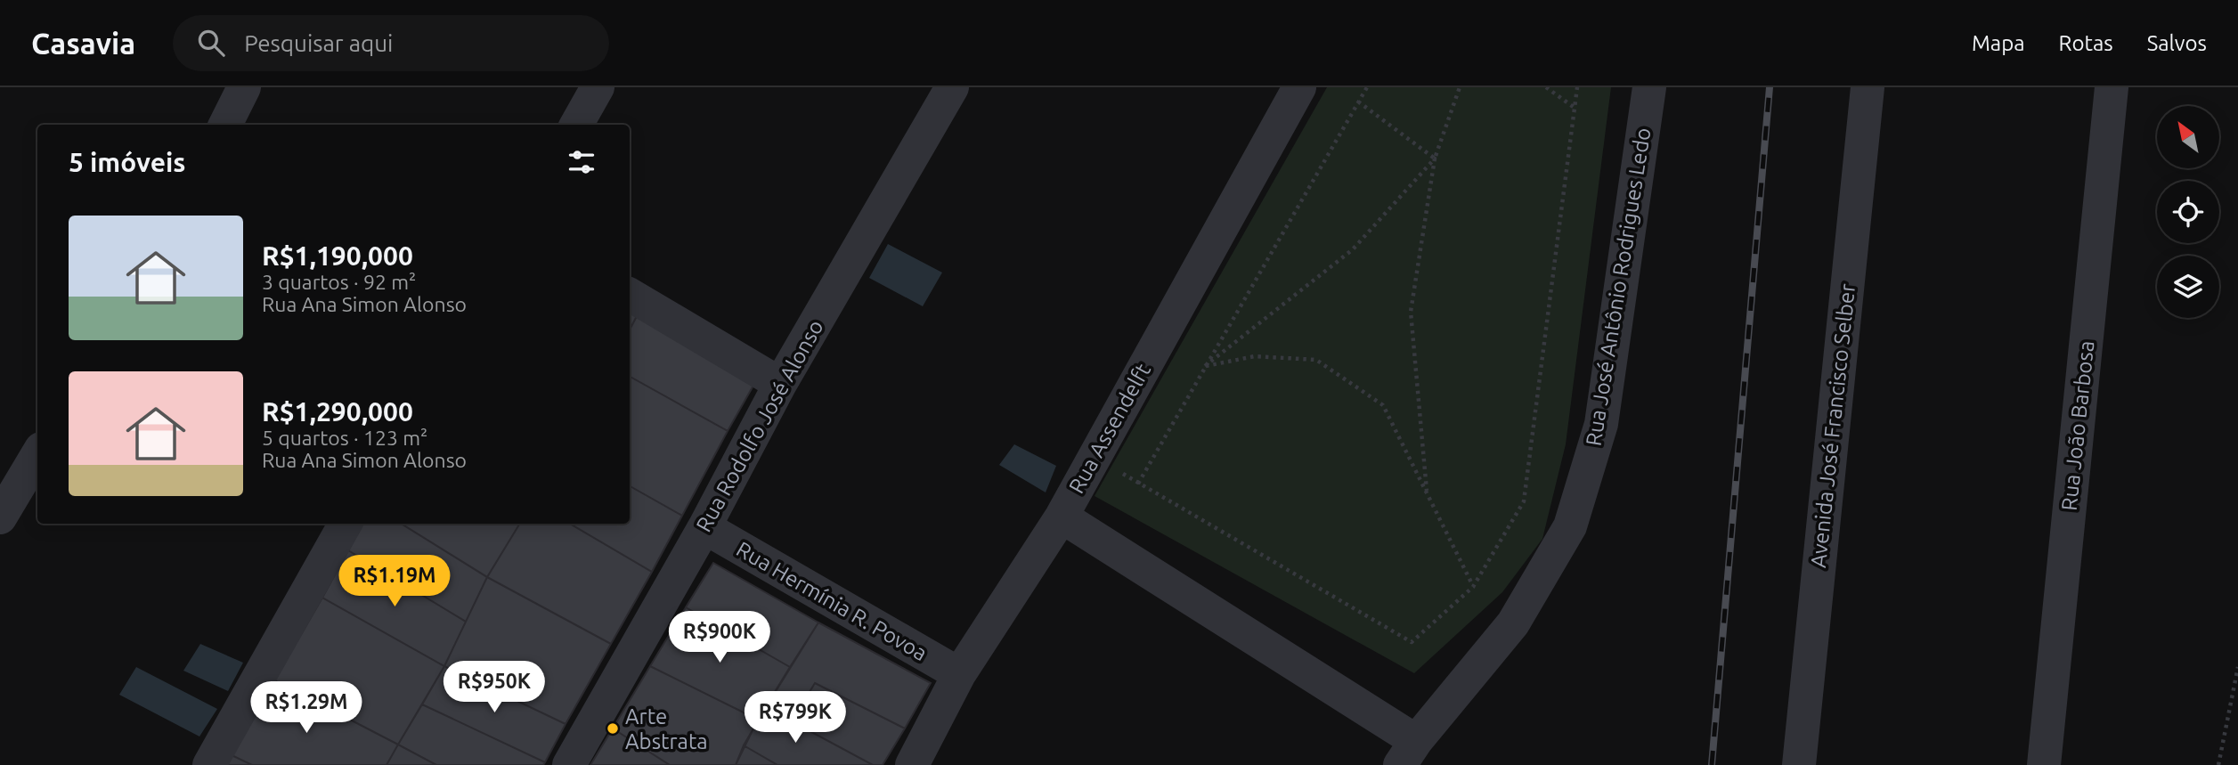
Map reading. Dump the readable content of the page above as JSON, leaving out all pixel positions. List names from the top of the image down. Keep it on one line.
{"streets":{"street":["Rua José Antônio Rodrigues Ledo","Rua Rodolfo José Alonso","Avenida José Francisco Selber","Rua João Barbosa","Rua Assendelft","Rua Hermínia R. Povoa"]},"crossings":[["Rua Rodolfo José Alonso","Rua Hermínia R. Povoa"],["Rua Assendelft","Rua Hermínia R. Povoa"]],"places":["Arte Abstrata"],"north":"top left","page":{"header":"Casavia","search":"Pesquisar aqui","nav":["Mapa","Rotas","Salvos"],"heading":"5 imóveis","list":[{"name":"R$1,190,000","note":"3 quartos · 92 m² · Rua Ana Simon Alonso"},{"name":"R$1,290,000","note":"5 quartos · 123 m² · Rua Ana Simon Alonso"}],"price":["R$1.19M","R$900K","R$950K","R$1.29M","R$799K"]}}
